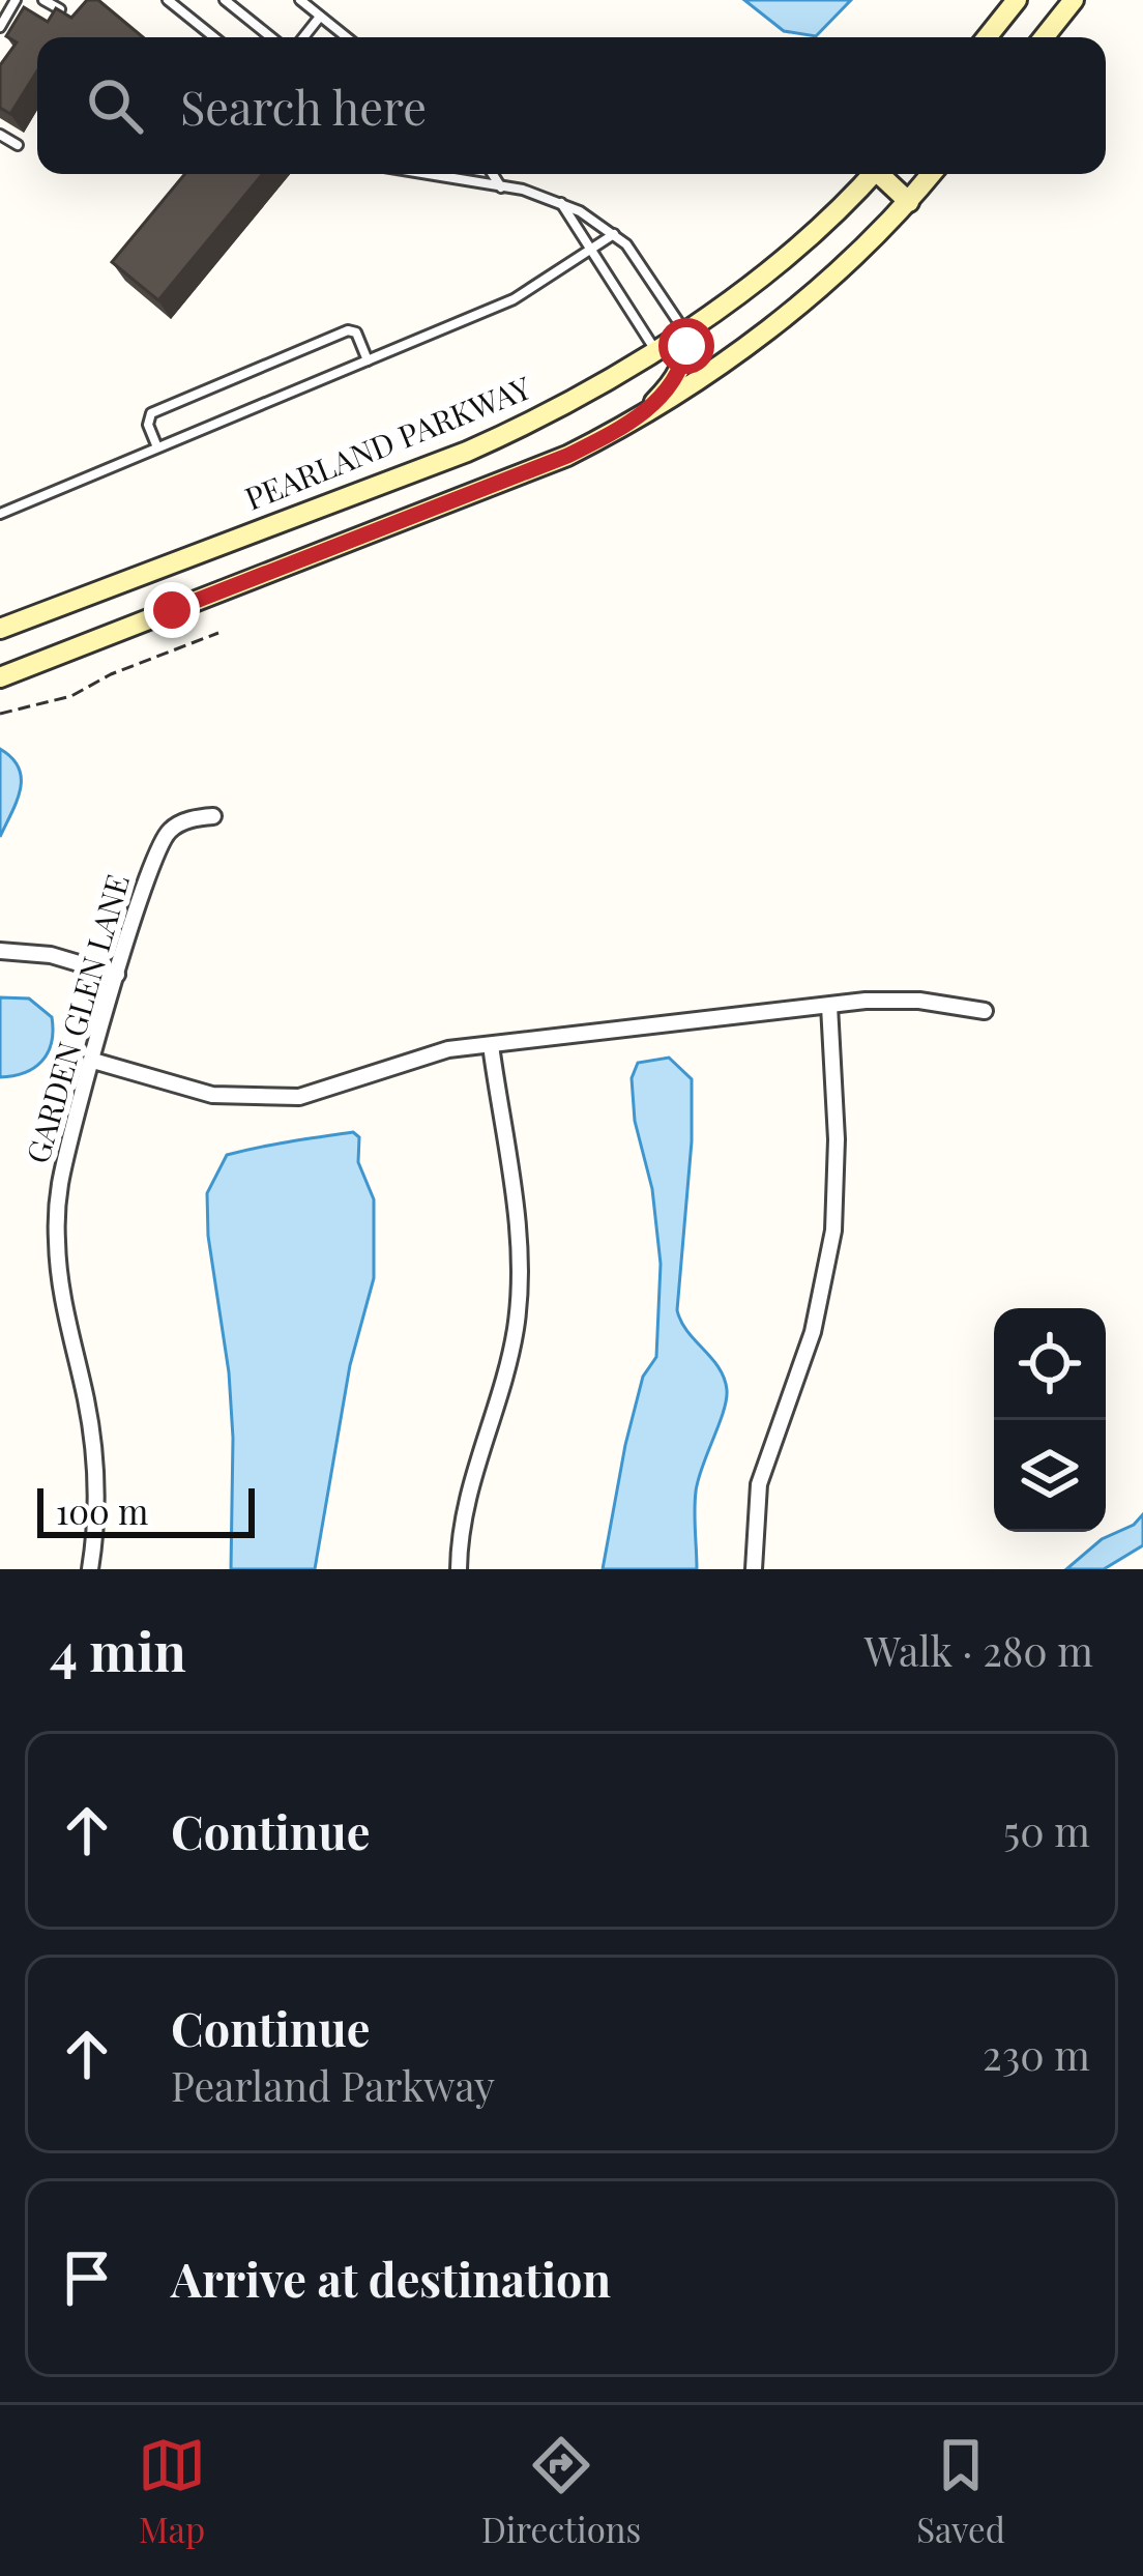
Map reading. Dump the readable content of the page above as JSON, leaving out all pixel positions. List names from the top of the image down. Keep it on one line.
{"streets":{"main road":["PEARLAND PARKWAY"],"street":["GARDEN GLEN LANE"]},"scale_bar":"100 m","page":{"search":"Search here","scale":"100 m","heading":["4 min","Walk · 280 m"],"list":[["Continue","50 m"],["Continue","Pearland Parkway","230 m"],"Arrive at destination"],"nav":["Map","Directions","Saved"]}}
